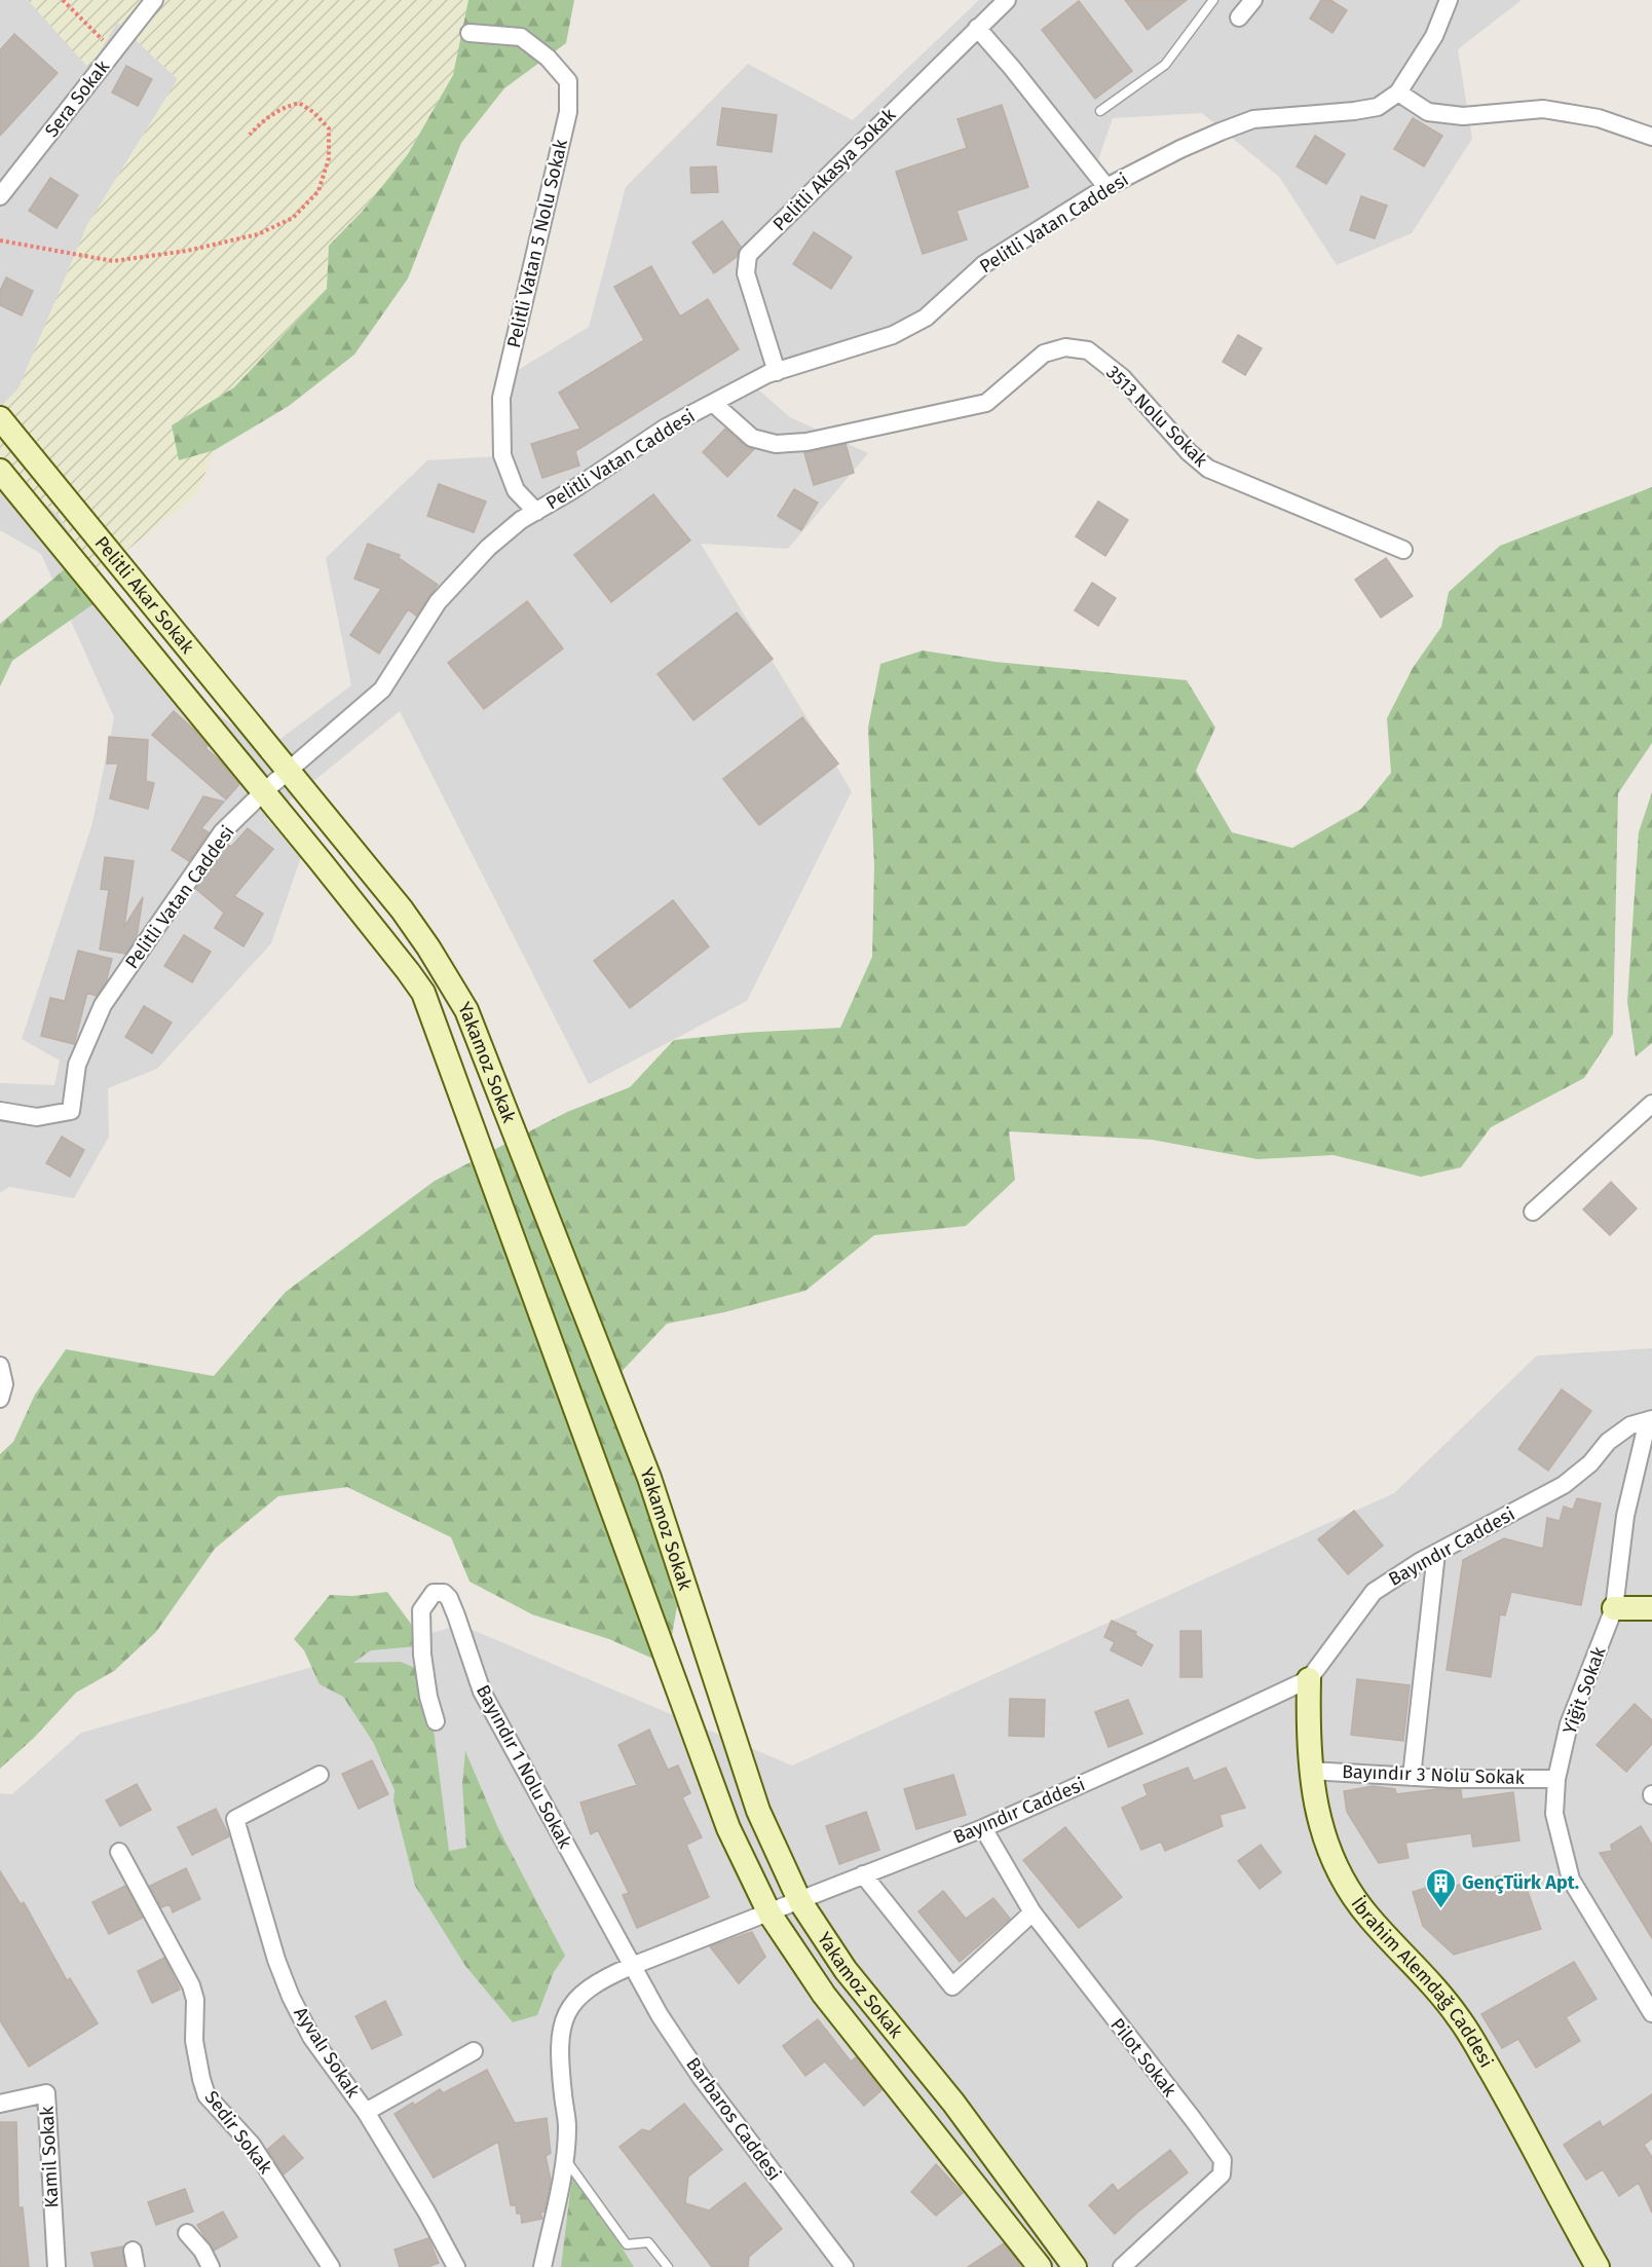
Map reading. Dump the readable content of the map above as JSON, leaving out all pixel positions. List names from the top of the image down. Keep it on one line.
{"streets":{"main road":["Pelitli Akar Sokak","Yakamoz Sokak","İbrahim Alemdağ Caddesi"],"street":["Sera Sokak","Pelitli Akasya Sokak","Pelitli Vatan Caddesi","Pelitli Vatan 5 Nolu Sokak","3513 Nolu Sokak","Bayındır Caddesi","Yiğit Sokak","Bayındır 1 Nolu Sokak","Bayındır 3 Nolu Sokak","Ayvalı Sokak","Pilot Sokak","Barbaros Caddesi","Sedir Sokak","Kamil Sokak"]},"crossings":[["Pelitli Akasya Sokak","Pelitli Vatan Caddesi"],["Pelitli Vatan Caddesi","Pelitli Vatan 5 Nolu Sokak"],["Pelitli Vatan Caddesi","3513 Nolu Sokak"],["Pelitli Vatan Caddesi","Pelitli Akar Sokak"],["Pelitli Vatan Caddesi","Yakamoz Sokak"],["Pelitli Akar Sokak","Yakamoz Sokak"],["Yakamoz Sokak","Bayındır Caddesi"],["Bayındır Caddesi","Yiğit Sokak"],["Bayındır Caddesi","Bayındır 1 Nolu Sokak"],["Bayındır Caddesi","İbrahim Alemdağ Caddesi"],["Bayındır Caddesi","Pilot Sokak"],["Bayındır Caddesi","Barbaros Caddesi"],["Yiğit Sokak","Bayındır 3 Nolu Sokak"],["Bayındır 1 Nolu Sokak","Barbaros Caddesi"],["Bayındır 3 Nolu Sokak","İbrahim Alemdağ Caddesi"]],"places":{"building":["GençTürk Apt."]}}
